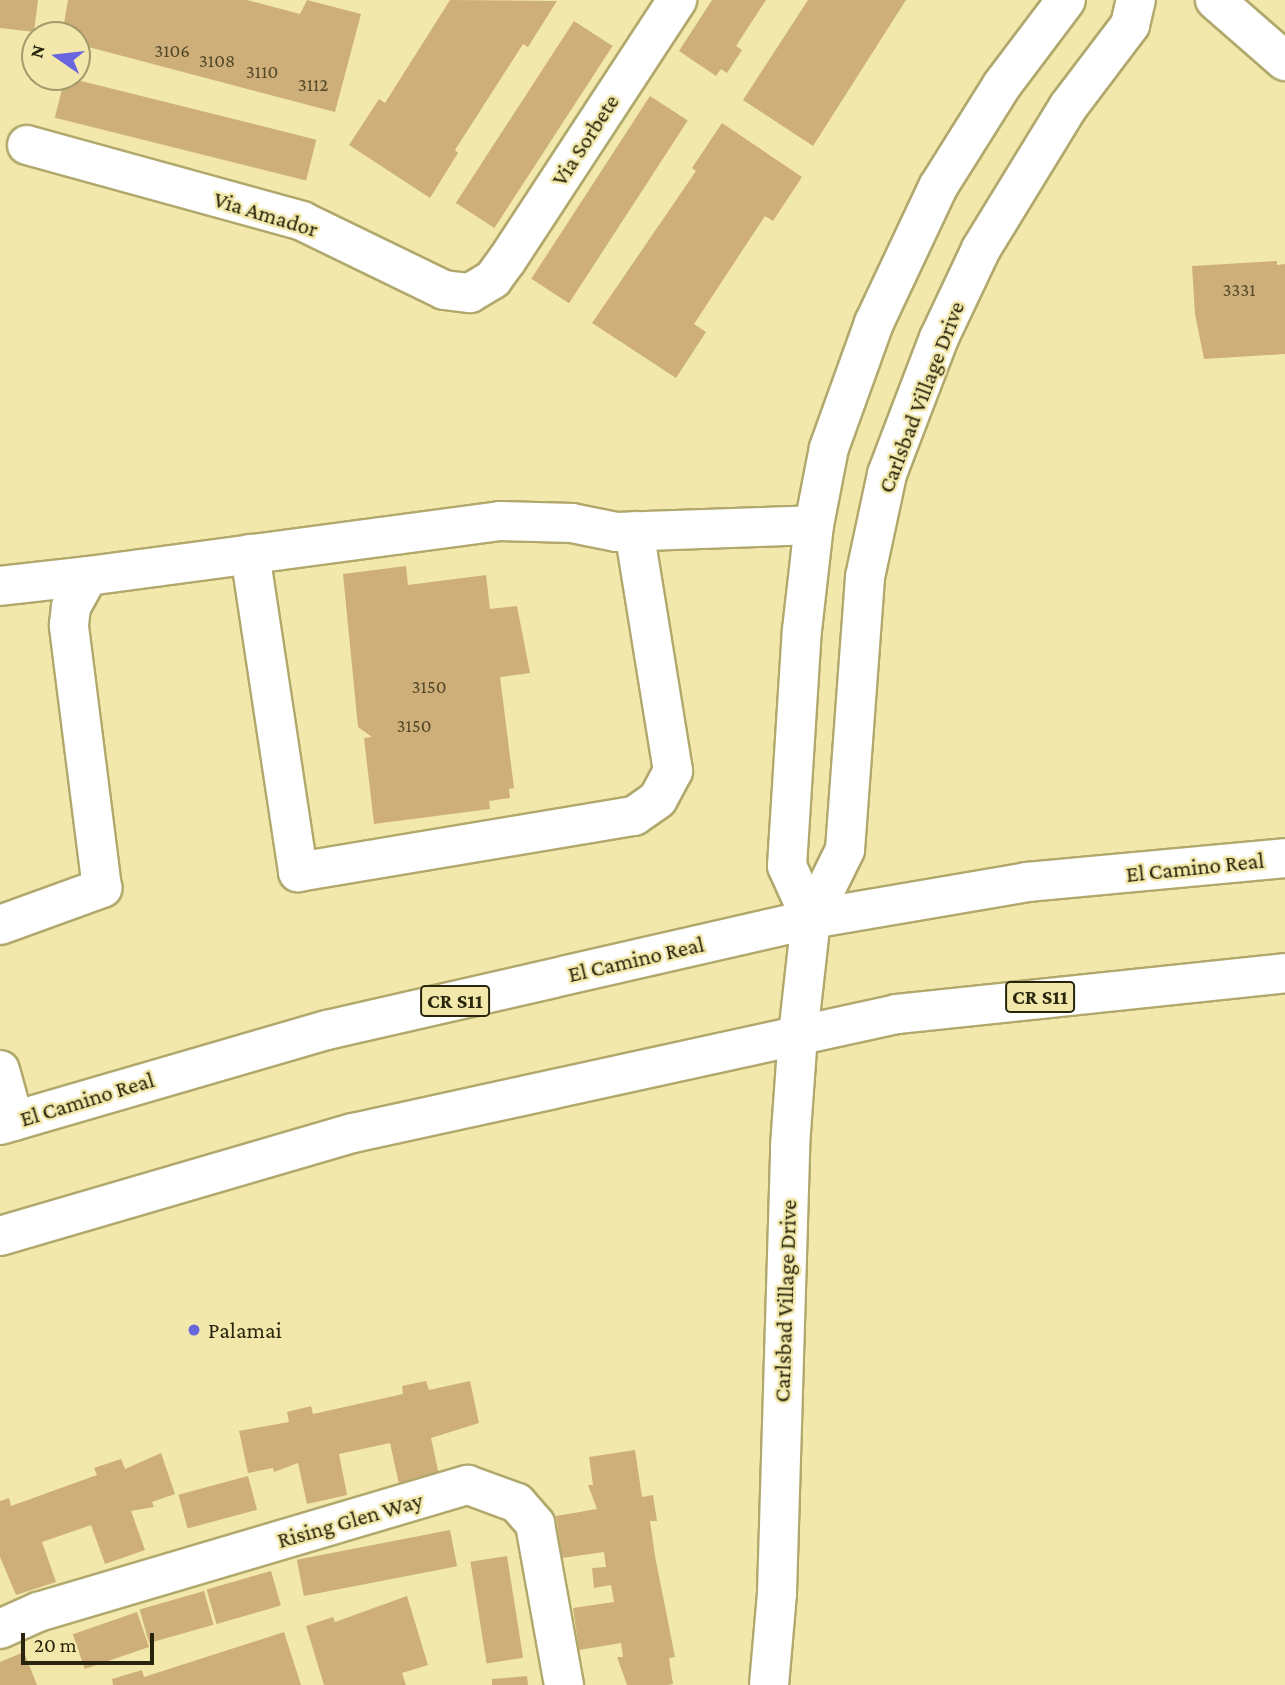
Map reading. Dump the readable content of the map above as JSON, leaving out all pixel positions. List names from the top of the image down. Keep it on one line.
{"streets":{"main road":["Via Sorbete","Via Amador","Carlsbad Village Drive","El Camino Real","CR S11","Rising Glen Way"]},"crossings":[["Via Sorbete","Via Amador"],["Carlsbad Village Drive","El Camino Real"],["Carlsbad Village Drive","CR S11"]],"places":["Palamai"],"house_numbers":["3106","3108","3110","3112","3331","3150","3150"],"scale_bar":"20 m","north":"left"}
